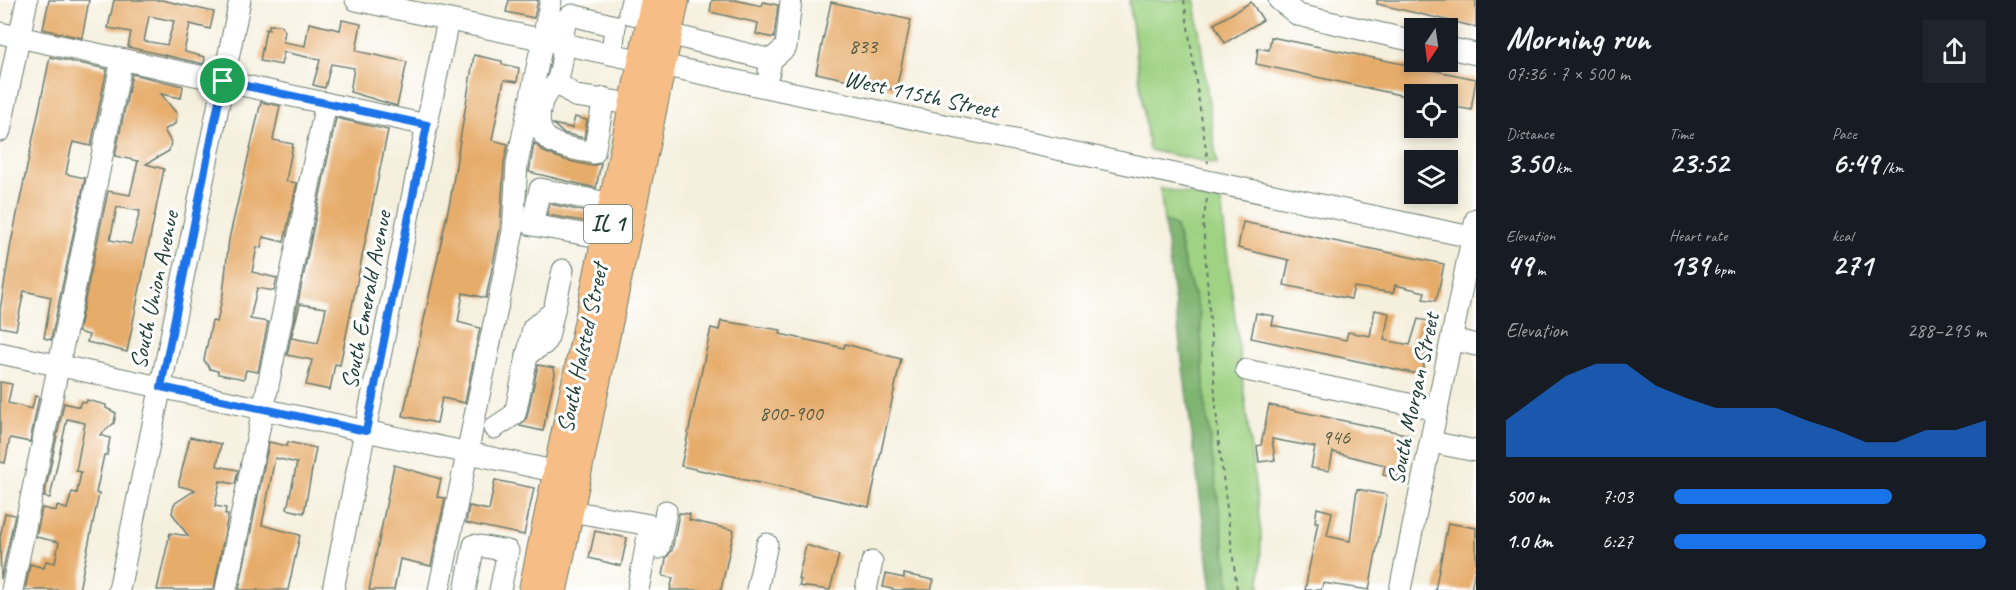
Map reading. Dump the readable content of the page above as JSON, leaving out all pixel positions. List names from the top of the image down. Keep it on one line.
{"streets":{"main road":["IL 1","South Halsted Street"],"street":["West 115th Street","South Union Avenue","South Emerald Avenue","South Morgan Street"]},"crossings":[["West 115th Street","South Emerald Avenue"],["West 115th Street","South Halsted Street"],["West 115th Street","South Morgan Street"]],"house_numbers":["833","800-900","946"],"north":"bottom","page":{"heading":["Morning run","07:36 · 7 × 500 m"],"stats":[["Distance","3.50 km"],["Time","23:52"],["Pace","6:49 /km"],["Elevation","49 m"],["Heart rate","139 bpm"],["kcal","271"]],"chart":["Elevation","288–295 m"],"list":[{"name":"500 m","note":"7:03"},{"name":"1.0 km","note":"6:27"}]}}
